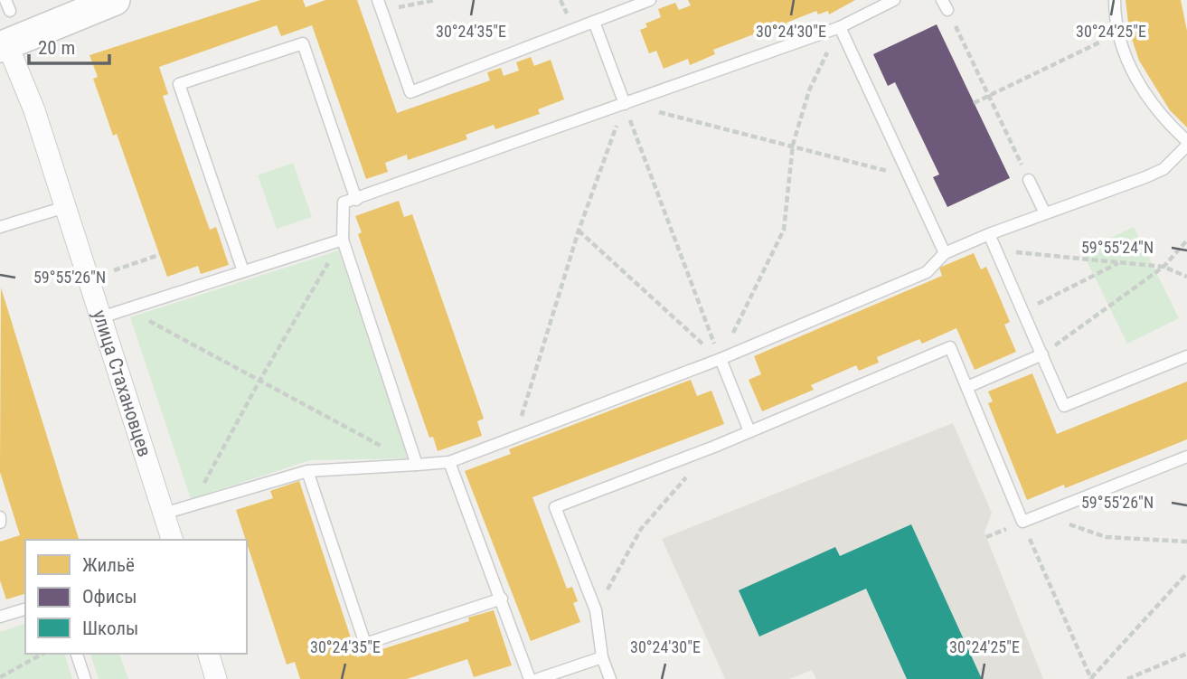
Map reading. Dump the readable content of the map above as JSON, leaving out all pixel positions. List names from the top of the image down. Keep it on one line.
{"streets":{"street":["улица Стахановцев"]},"legend":["Жильё","Офисы","Школы"],"scale_bar":"20 m","coordinates":["30°24'35\"E","30°24'30\"E","30°24'25\"E","59°55'24\"N","59°55'26\"N"]}
